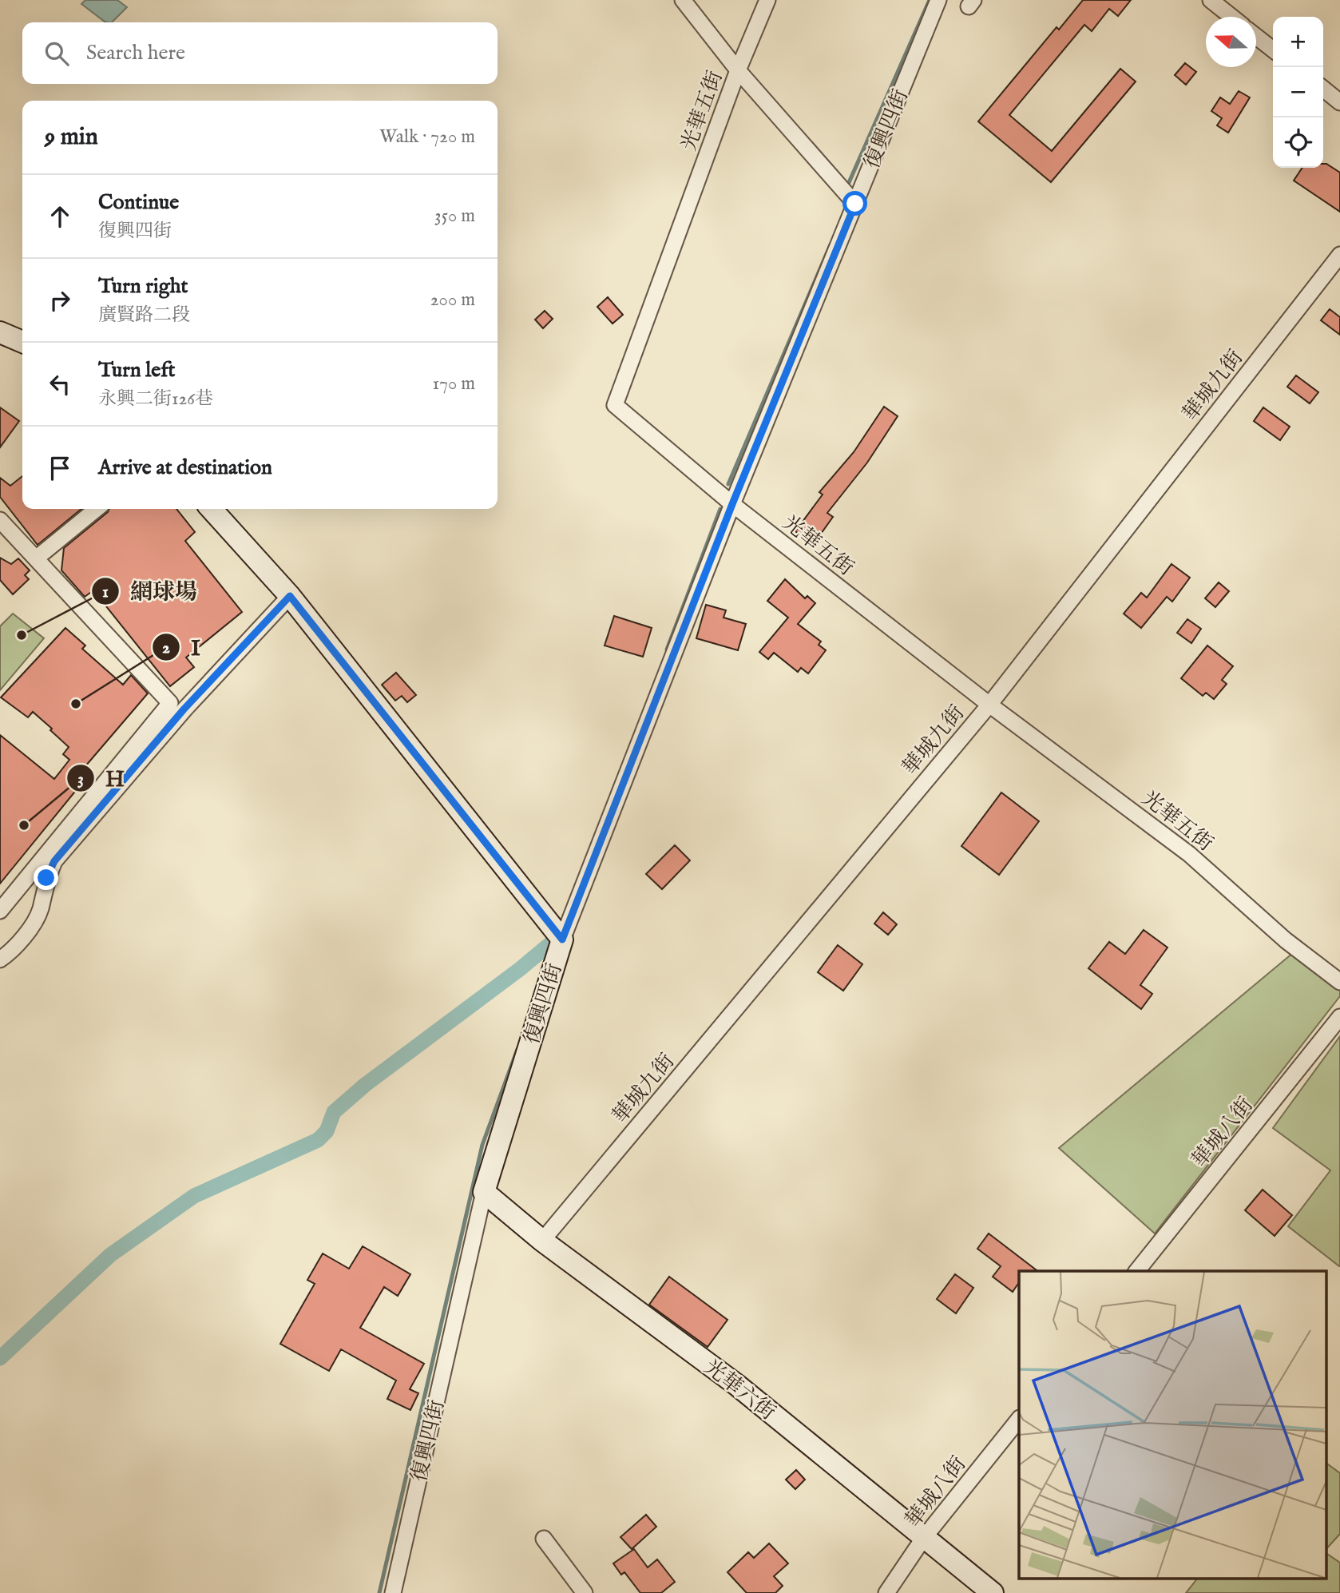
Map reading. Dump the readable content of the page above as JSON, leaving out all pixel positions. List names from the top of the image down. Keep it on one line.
{"streets":{"street":["光華五街","復興四街","華城九街","華城八街","光華六街"]},"crossings":[["光華五街","復興四街"],["光華五街","華城九街"],["復興四街","光華六街"],["華城九街","光華六街"],["華城八街","光華六街"]],"places":["網球場","I","H"],"north":"left","page":{"map_buttons":["+","−"],"search":"Search here","heading":["9 min","Walk · 720 m"],"list":[["Continue","復興四街","350 m"],["Turn right","廣賢路二段","200 m"],["Turn left","永興二街126巷","170 m"],"Arrive at destination"]}}
